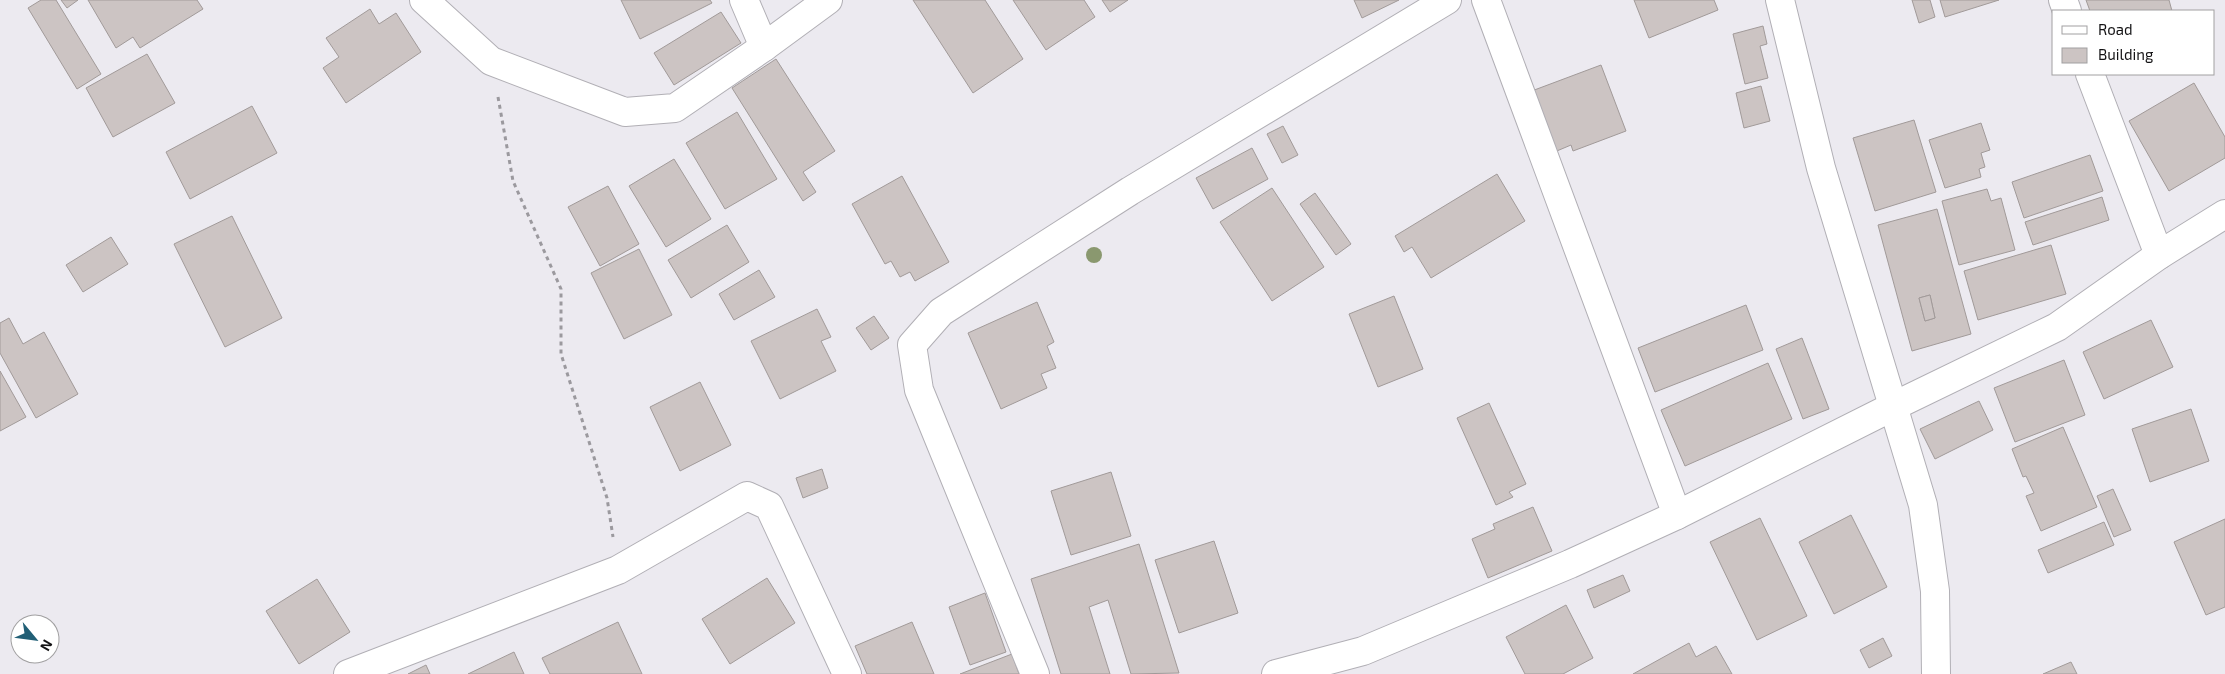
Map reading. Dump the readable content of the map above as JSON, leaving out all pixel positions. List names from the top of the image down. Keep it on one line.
{"legend":["Road","Building"],"north":"bottom right"}
